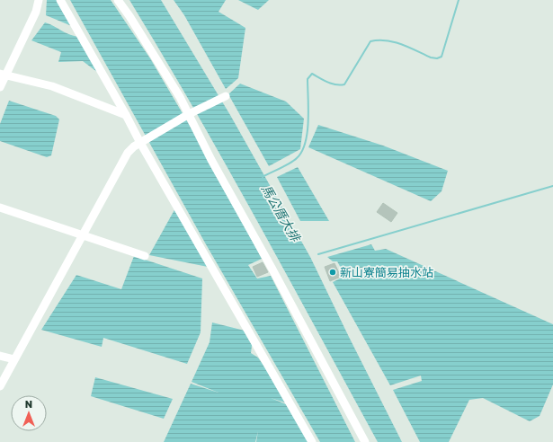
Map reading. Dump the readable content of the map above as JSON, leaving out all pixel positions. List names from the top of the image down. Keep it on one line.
{"water":["馬公厝大排"],"places":["新山寮簡易抽水站"],"north":"top"}
